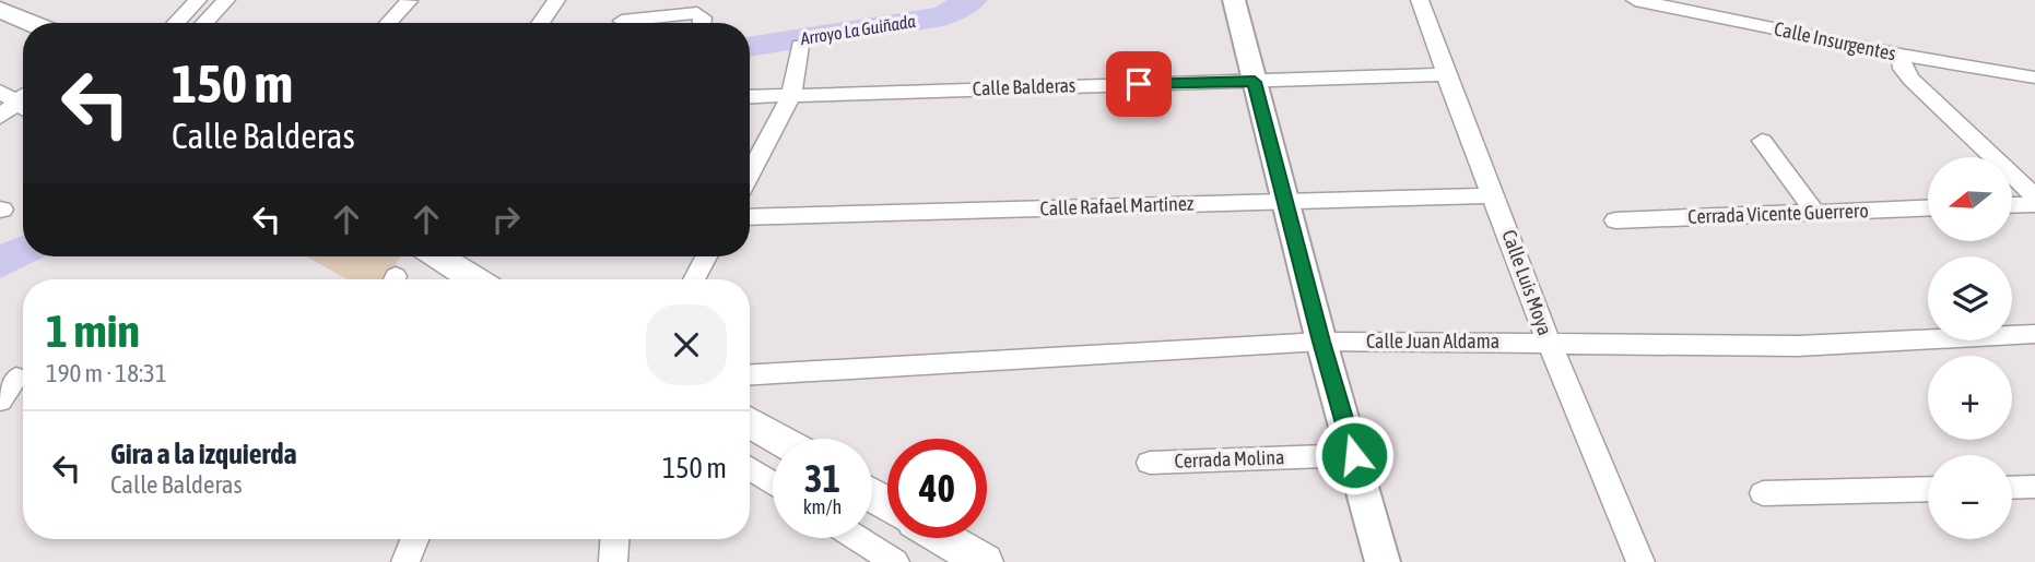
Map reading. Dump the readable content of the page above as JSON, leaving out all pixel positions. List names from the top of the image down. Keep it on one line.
{"streets":{"street":["Calle Insurgentes","Calle Balderas","Calle Rafael Martínez","Cerrada Vicente Guerrero","Calle Luis Moya","Calle Juan Aldama","Cerrada Molina"]},"crossings":[["Calle Balderas","Calle Luis Moya"],["Calle Rafael Martínez","Calle Luis Moya"],["Calle Luis Moya","Calle Juan Aldama"]],"water":["Arroyo La Guiñada"],"north":"left","page":{"turn":["150 m","Calle Balderas"],"map_buttons":["+","−"],"heading":["1 min","190 m · 18:31"],"list":[{"name":"Gira a la izquierda","note":"Calle Balderas","value":"150 m"}],"speed":"31 km/h","limit":"40"}}
